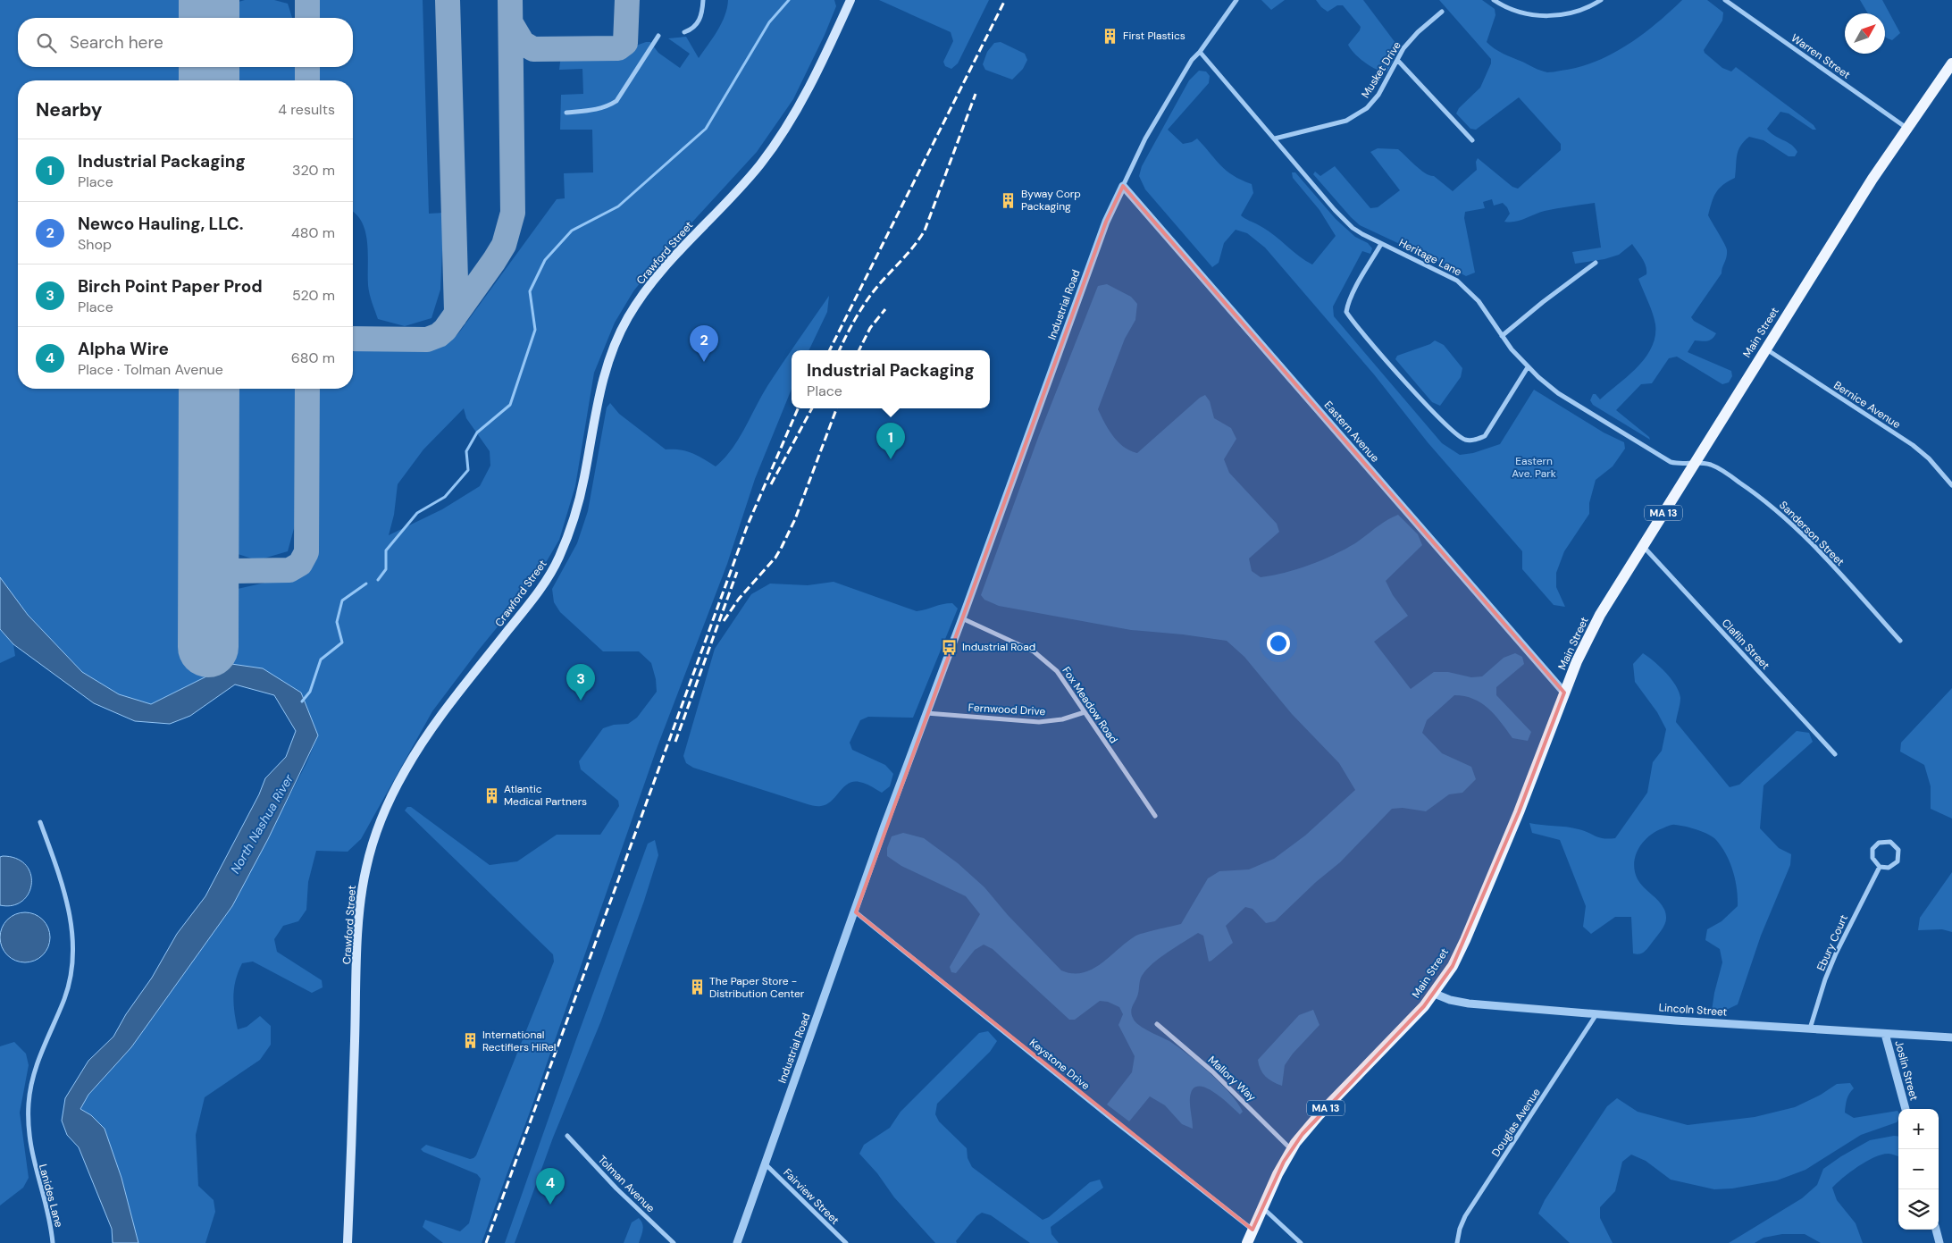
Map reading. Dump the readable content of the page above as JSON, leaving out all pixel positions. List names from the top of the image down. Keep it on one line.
{"streets":{"main road":["Crawford Street","Main Street","MA 13"],"street":["Warren Street","Musket Drive","Heritage Lane","Industrial Road","Bernice Avenue","Eastern Avenue","Sanderson Street","Claflin Street","Fox Meadow Road","Fernwood Drive","Ebury Court","Lincoln Street","Keystone Drive","Joslin Street","Mallory Way","Douglas Avenue","Tolman Avenue","Lanides Lane","Fairview Street"]},"crossings":[["Warren Street","Main Street"],["Musket Drive","Heritage Lane"],["Heritage Lane","Industrial Road"],["Heritage Lane","Main Street"],["Heritage Lane","Sanderson Street"],["Industrial Road","Eastern Avenue"],["Industrial Road","Fox Meadow Road"],["Industrial Road","Fernwood Drive"],["Industrial Road","Keystone Drive"],["Industrial Road","Fairview Street"],["Main Street","Bernice Avenue"],["Main Street","Eastern Avenue"],["Main Street","Sanderson Street"],["Main Street","Claflin Street"],["Main Street","Lincoln Street"],["Main Street","Keystone Drive"],["Main Street","Mallory Way"],["Fox Meadow Road","Fernwood Drive"],["Ebury Court","Lincoln Street"],["Lincoln Street","Joslin Street"],["Lincoln Street","Douglas Avenue"]],"water":["North Nashua River"],"parks":["Eastern Ave. Park"],"places":{"building":["First Plastics","Byway Corp Packaging","Atlantic Medical Partners","The Paper Store - Distribution Center","International Rectifiers HiRel"],"bus stop":["Industrial Road"]},"north":"top right","page":{"search":"Search here","heading":["Nearby","4 results"],"list":[{"mark":"1","name":"Industrial Packaging","note":"Place","value":"320 m"},{"mark":"2","name":"Newco Hauling, LLC.","note":"Shop","value":"480 m"},{"mark":"3","name":"Birch Point Paper Prod","note":"Place","value":"520 m"},{"mark":"4","name":"Alpha Wire","note":"Place · Tolman Avenue","value":"680 m"}],"pins":["2","1","3","4"],"popup":["Industrial Packaging","Place"],"map_buttons":["+","−"]}}
